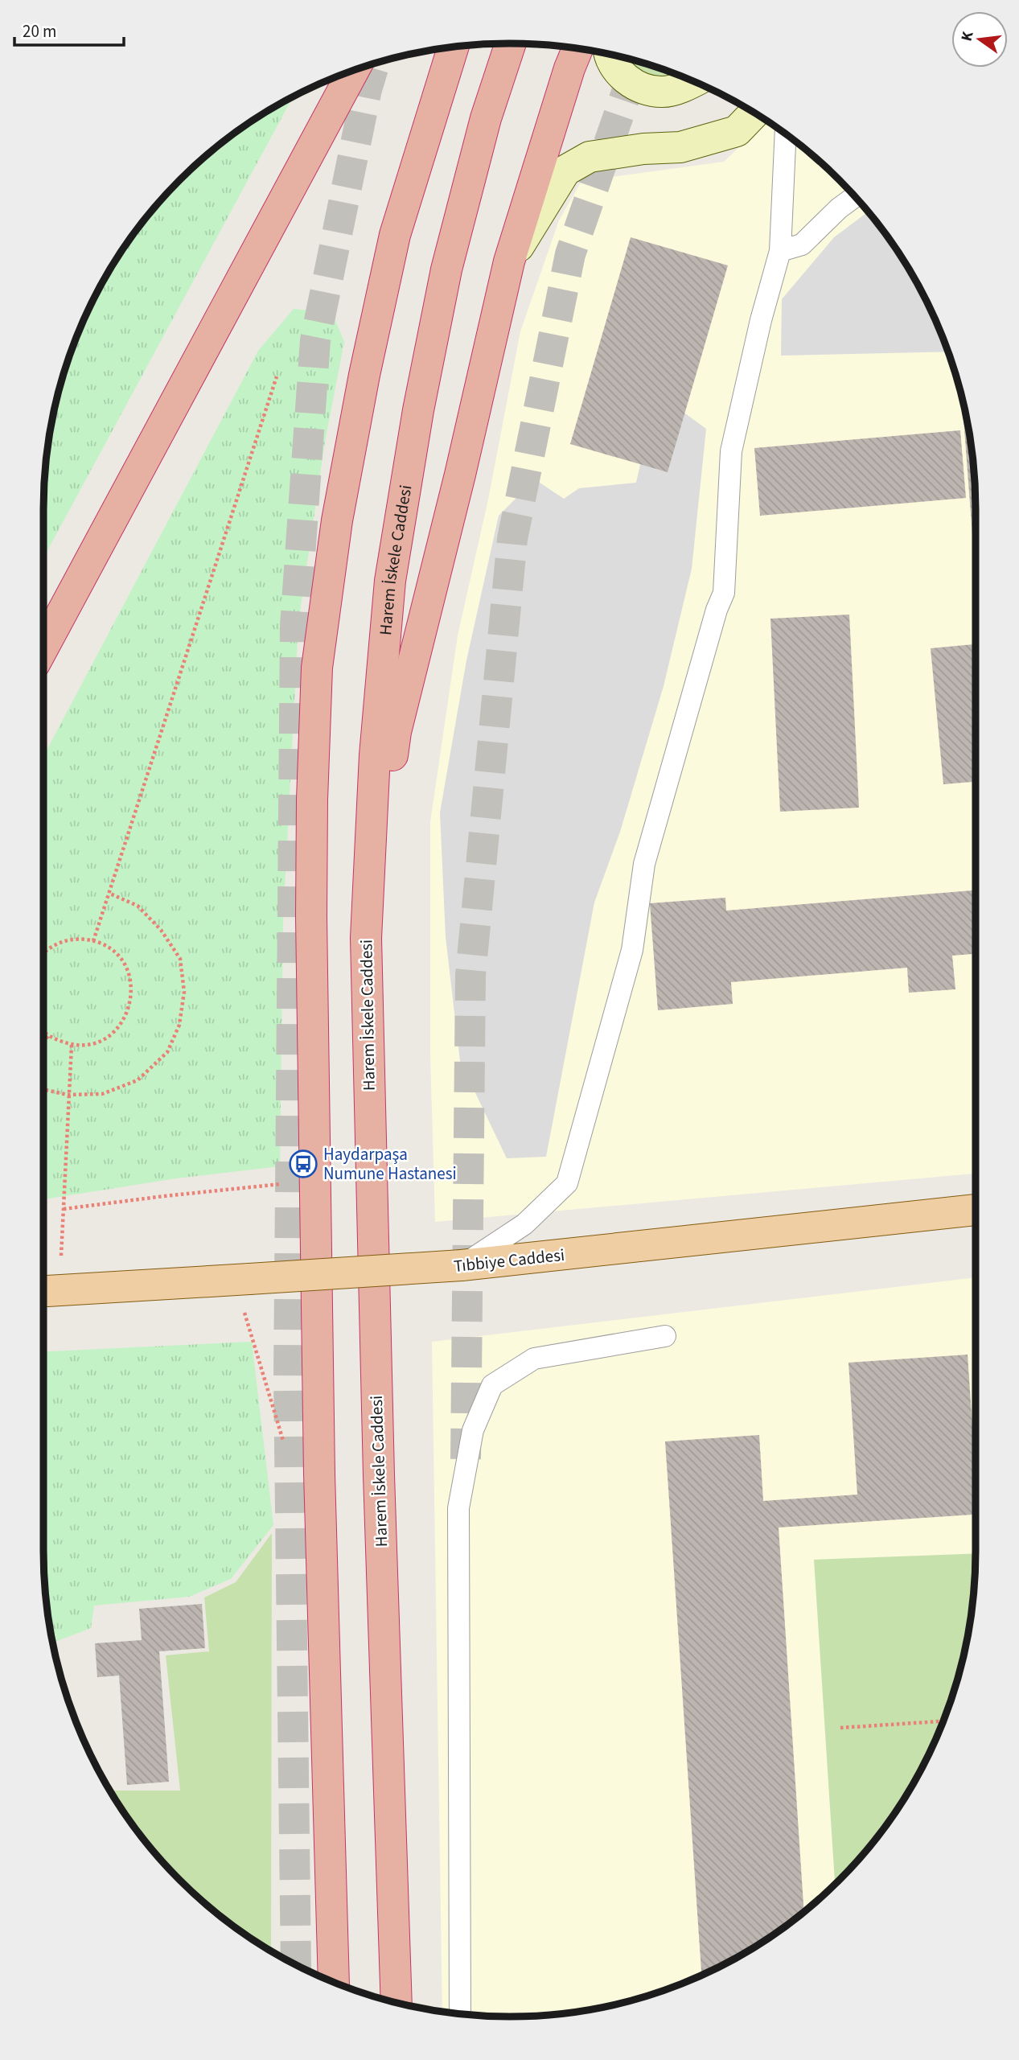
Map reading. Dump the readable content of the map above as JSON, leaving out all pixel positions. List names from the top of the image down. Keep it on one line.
{"streets":{"highway":["Harem İskele Caddesi"],"main road":["Tıbbiye Caddesi"]},"places":{"bus stop":["Haydarpaşa Numune Hastanesi"]},"scale_bar":"20 m","north":"left"}
